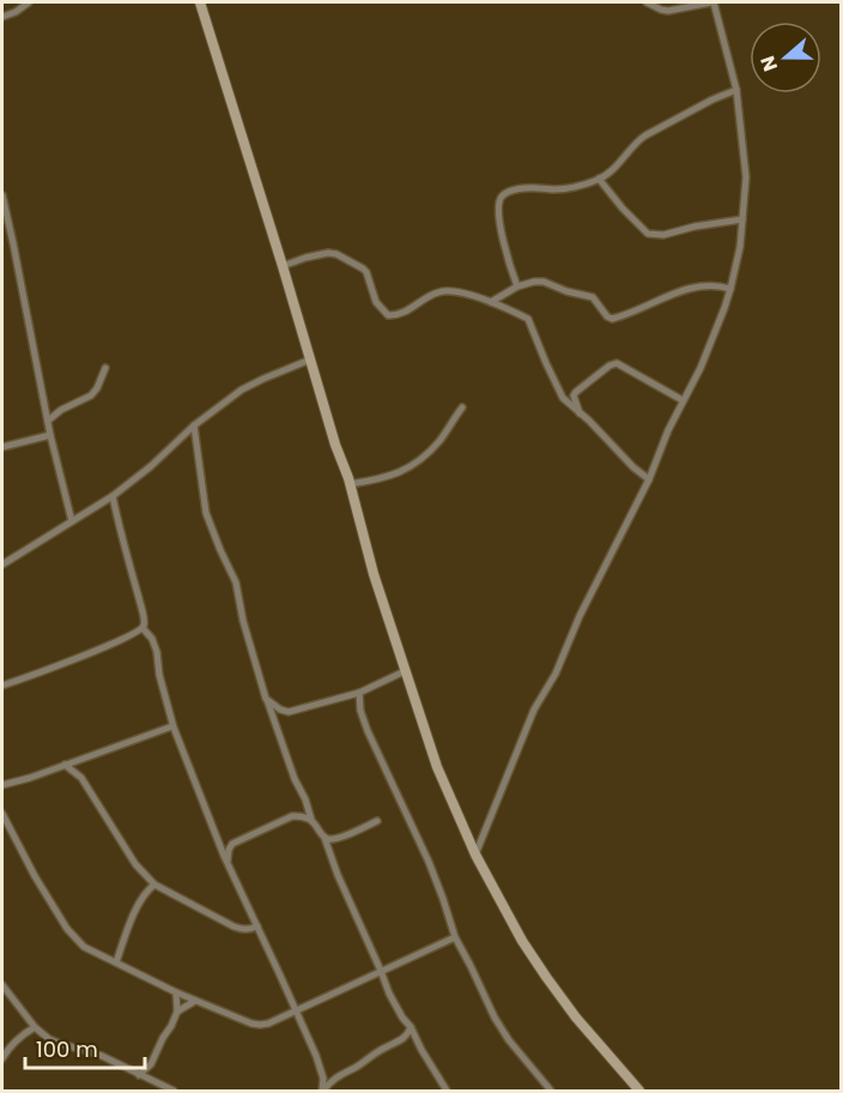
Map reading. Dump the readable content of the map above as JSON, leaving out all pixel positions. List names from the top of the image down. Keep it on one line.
{"scale_bar":"100 m","north":"left"}
